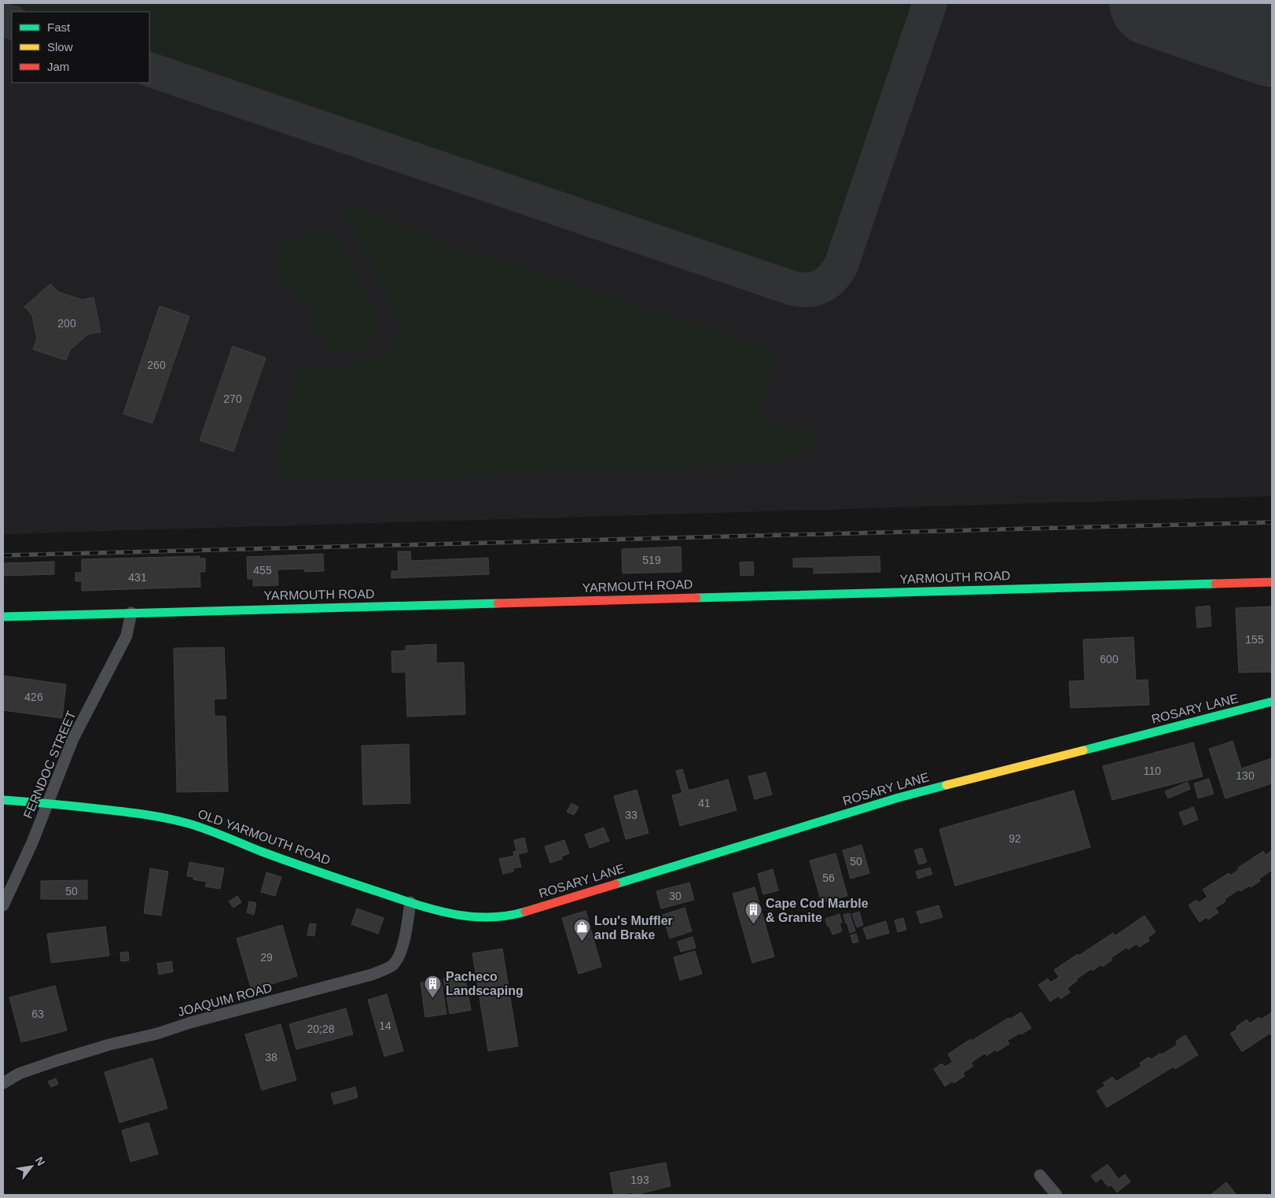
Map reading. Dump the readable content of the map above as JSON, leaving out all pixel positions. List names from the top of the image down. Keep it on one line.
{"streets":{"street":["YARMOUTH ROAD","ROSARY LANE","FERNDOC STREET","OLD YARMOUTH ROAD","JOAQUIM ROAD"]},"crossings":[["YARMOUTH ROAD","FERNDOC STREET"],["ROSARY LANE","OLD YARMOUTH ROAD"],["FERNDOC STREET","OLD YARMOUTH ROAD"],["OLD YARMOUTH ROAD","JOAQUIM ROAD"]],"places":{"building":["Cape Cod Marble & Granite","Pacheco Landscaping"],"shop":["Lou's Muffler and Brake"]},"house_numbers":["200","260","270","519","455","431","155","600","426","110","130","41","33","92","50","56","50","30","29","63","14","20;28","38","193"],"legend":["Fast","Slow","Jam"],"north":"top right"}
